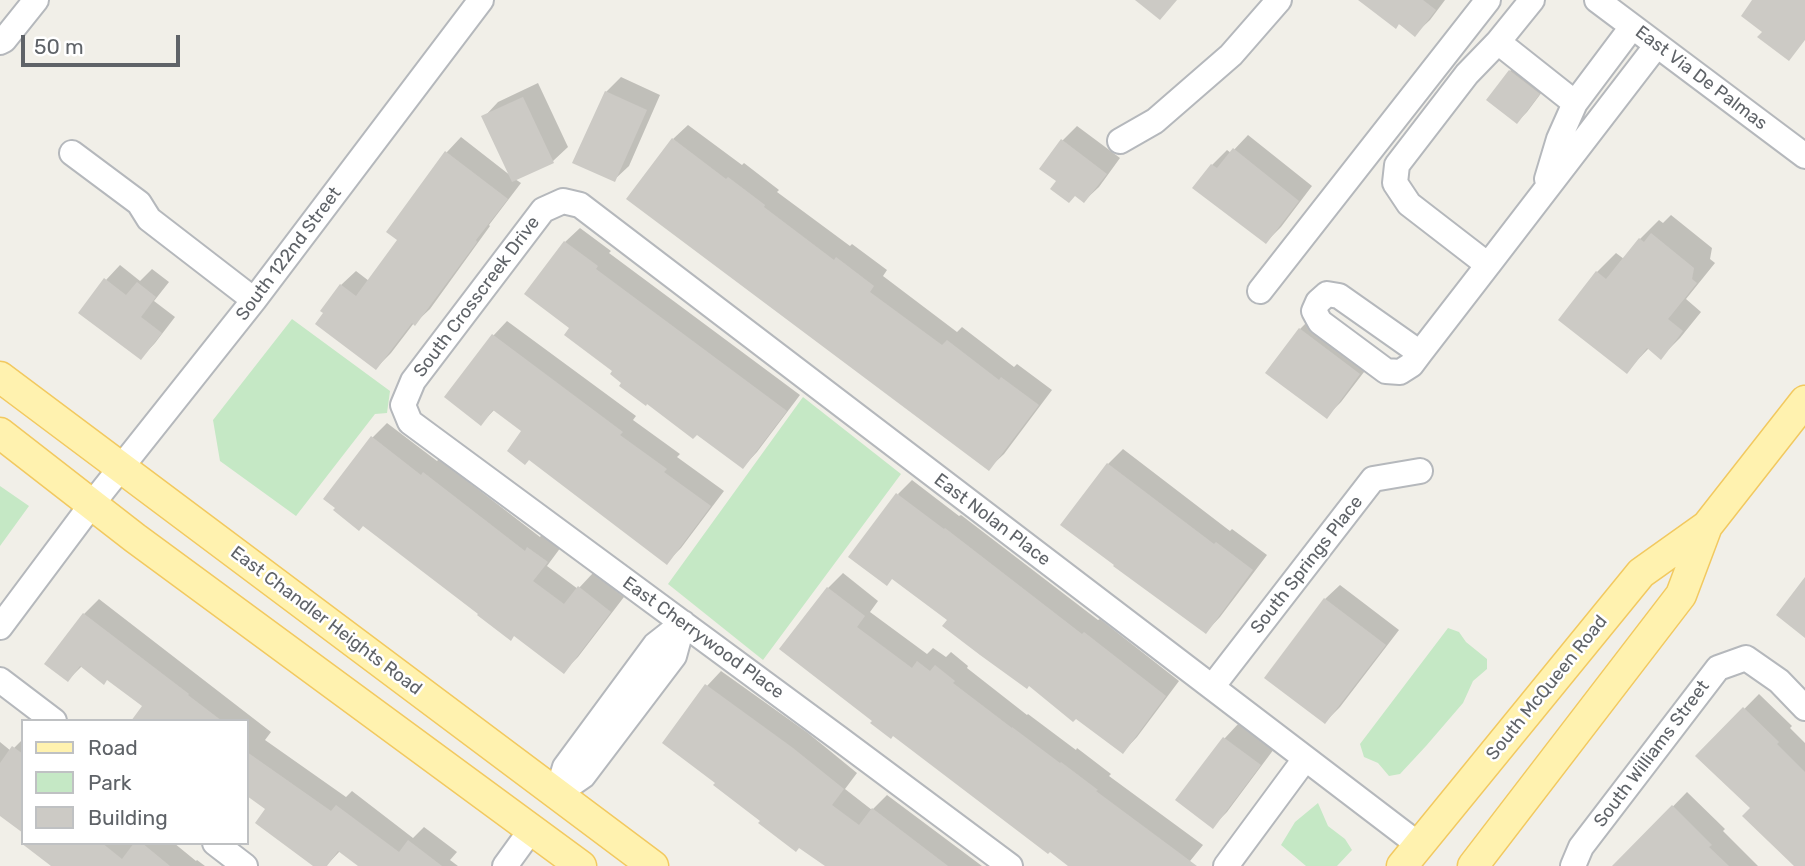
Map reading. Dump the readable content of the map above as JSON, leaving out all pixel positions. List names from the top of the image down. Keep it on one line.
{"streets":{"main road":["East Chandler Heights Road","South McQueen Road"],"street":["East Via De Palmas","South 122nd Street","South Crosscreek Drive","East Nolan Place","South Springs Place","East Cherrywood Place","South Williams Street"]},"crossings":[["South 122nd Street","East Chandler Heights Road"],["South Crosscreek Drive","East Nolan Place"],["South Crosscreek Drive","East Cherrywood Place"],["East Nolan Place","South Springs Place"],["East Nolan Place","South McQueen Road"]],"legend":["Road","Park","Building"],"scale_bar":"50 m"}
